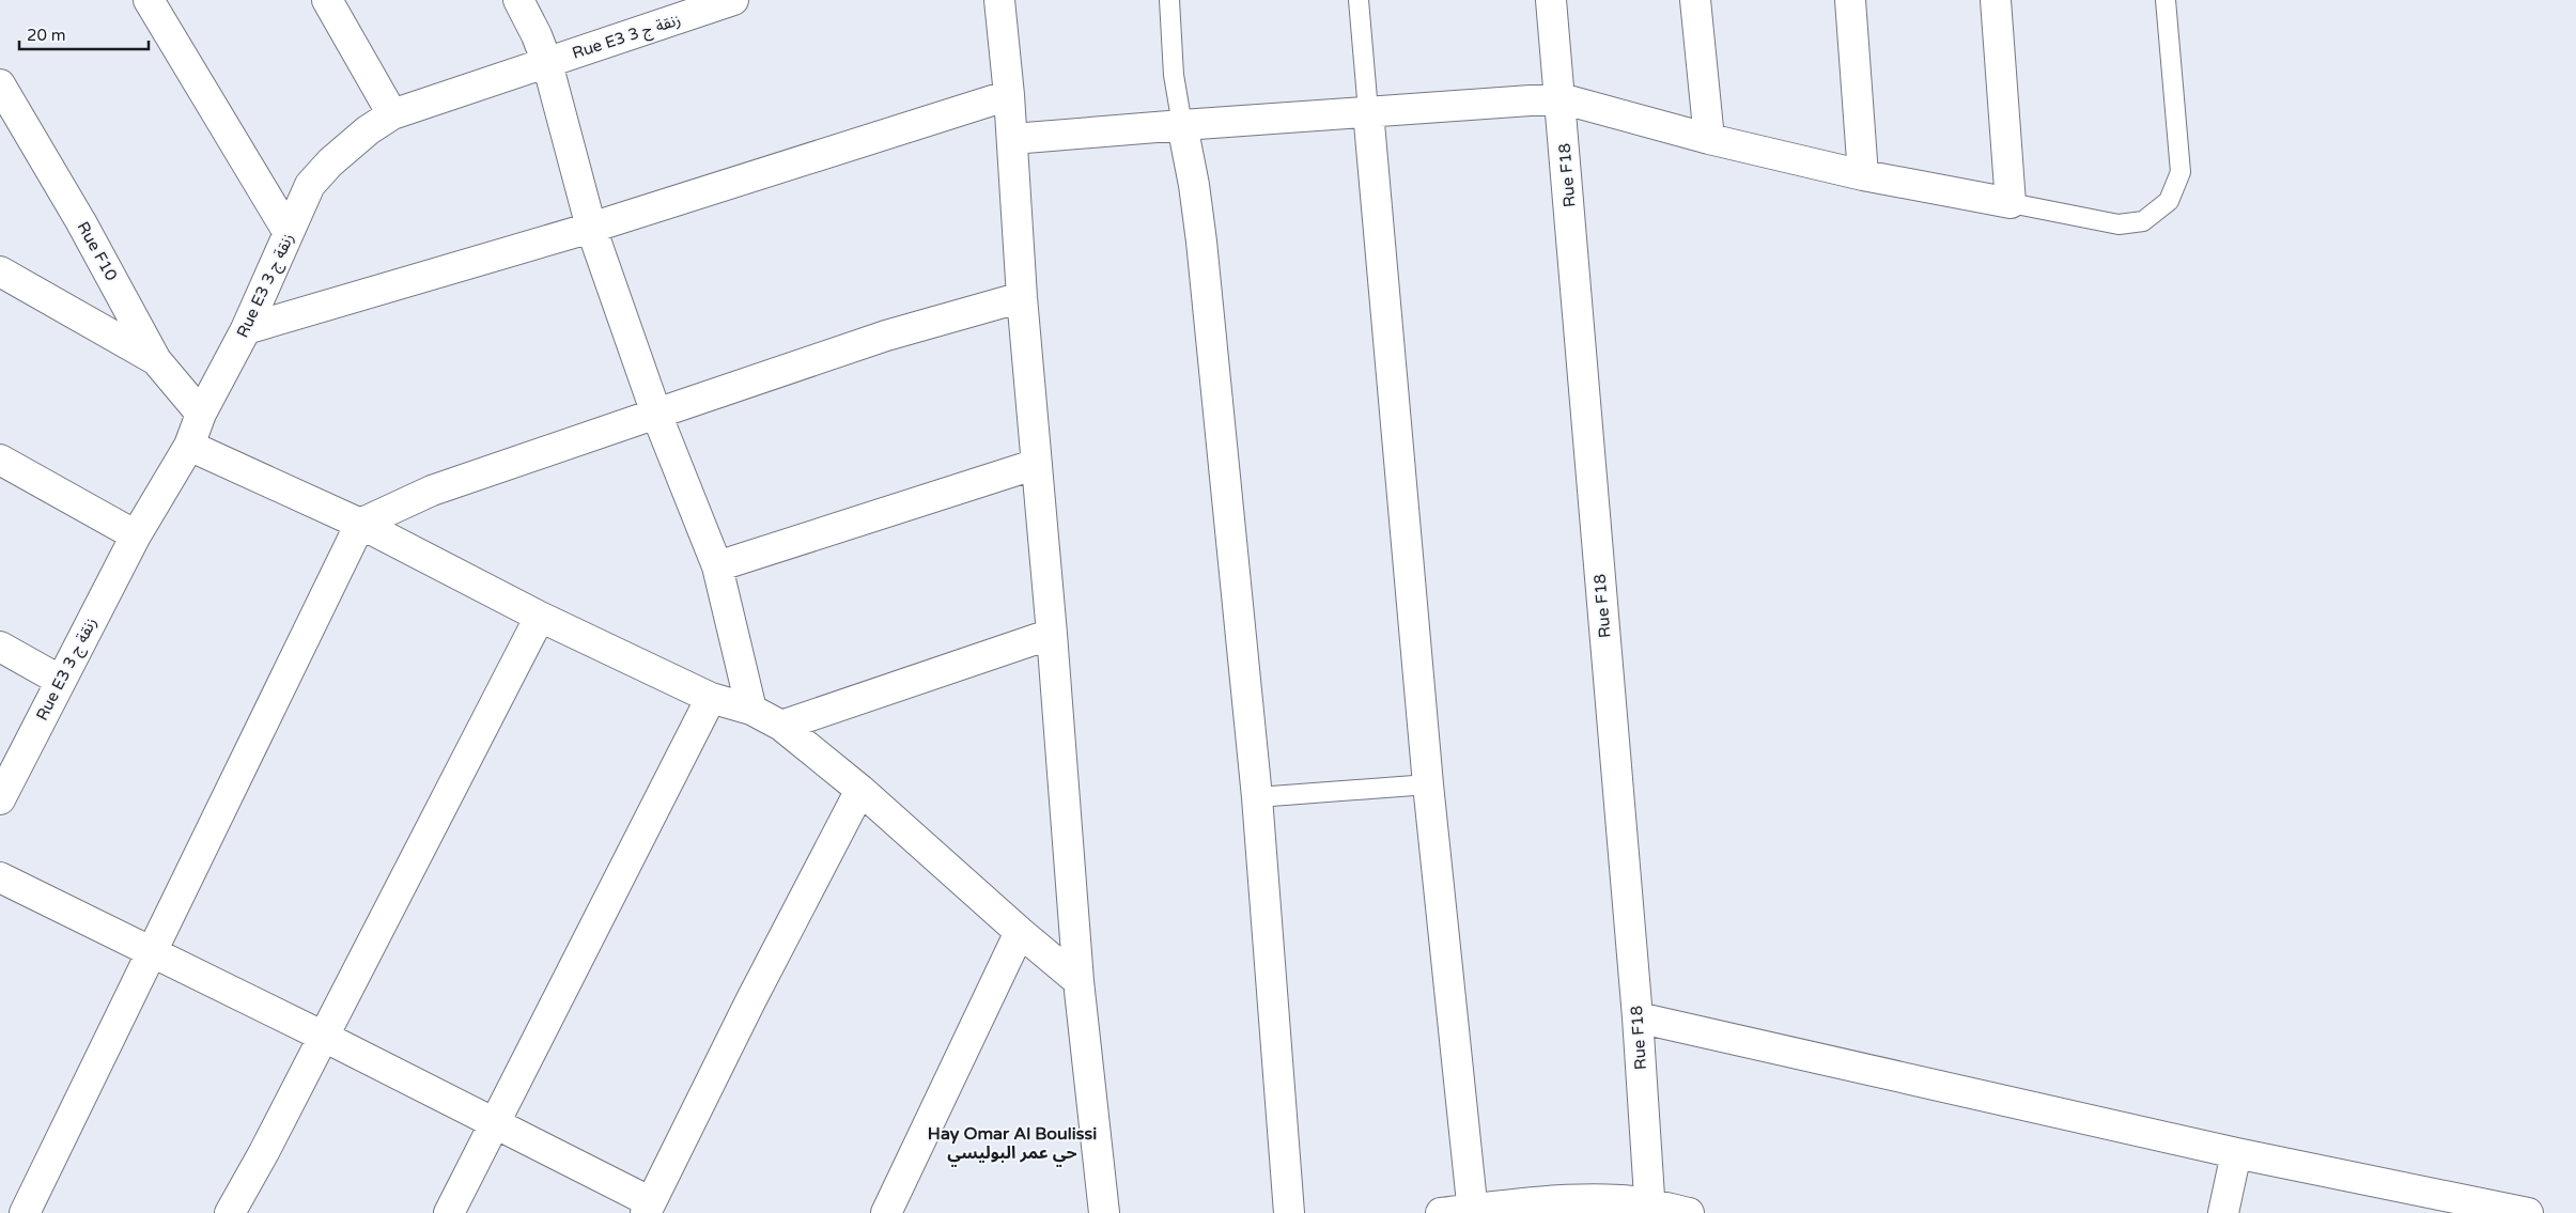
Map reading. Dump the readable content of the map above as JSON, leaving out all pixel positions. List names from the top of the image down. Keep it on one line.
{"streets":{"street":["Rue E3 زنقة ج 3","Rue F18","Rue F10"]},"crossings":[["Rue E3 زنقة ج 3","Rue F10"]],"districts":["Hay Omar Al Boulissi حي عمر البوليسي"],"scale_bar":"20 m"}
